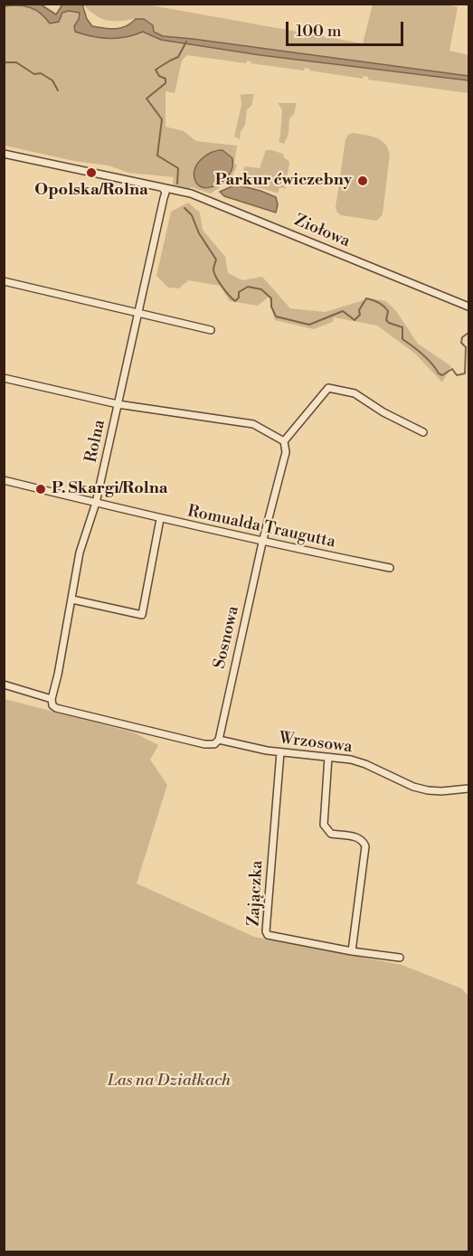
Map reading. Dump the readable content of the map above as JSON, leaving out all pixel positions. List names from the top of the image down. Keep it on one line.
{"streets":{"street":["Ziołowa","Rolna","Romualda Traugutta","Sosnowa","Wrzosowa","Zajączka"]},"crossings":[["Ziołowa","Rolna"],["Rolna","Romualda Traugutta"],["Rolna","Wrzosowa"],["Romualda Traugutta","Sosnowa"],["Sosnowa","Wrzosowa"],["Wrzosowa","Zajączka"]],"parks":["Las na Działkach"],"places":["Opolska/Rolna","Parkur ćwiczebny","P. Skargi/Rolna"],"scale_bar":"100 m"}
